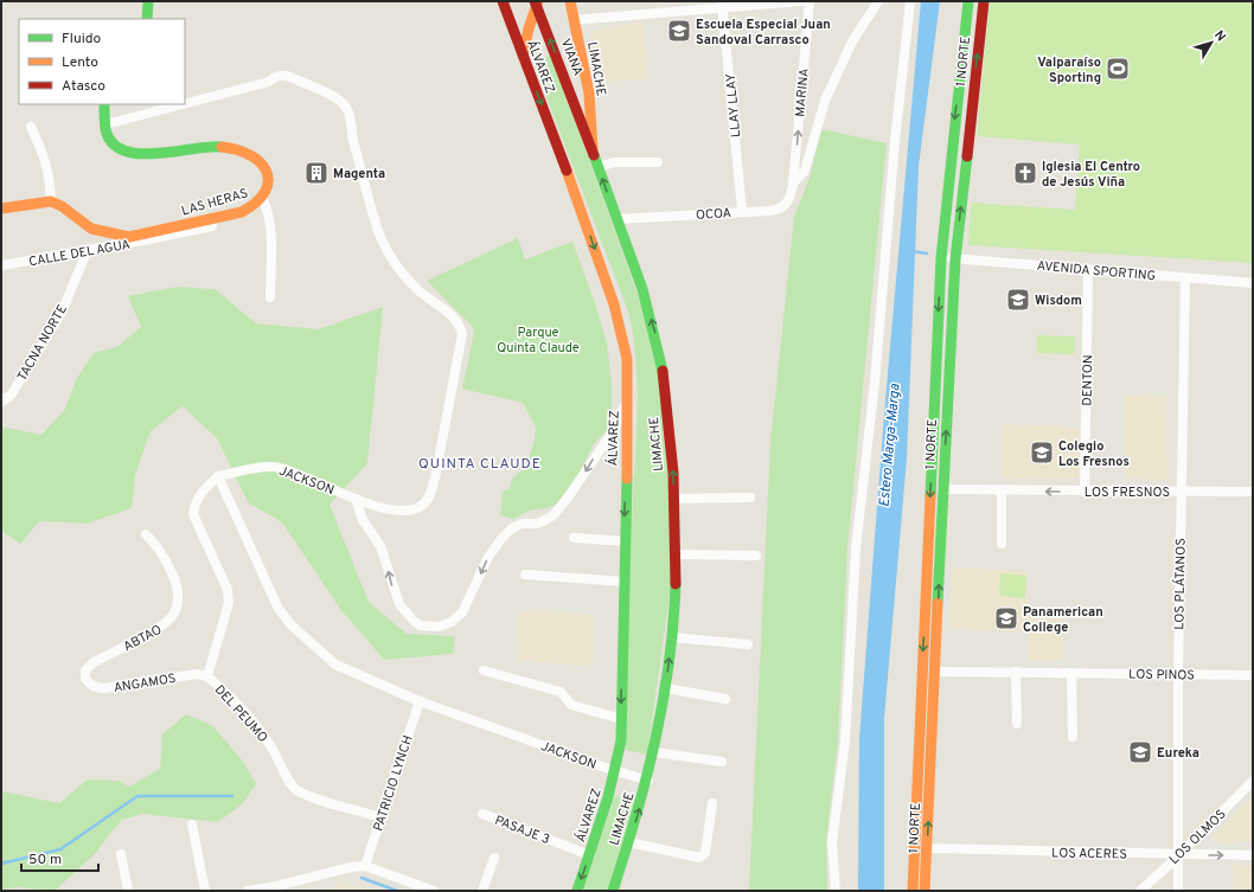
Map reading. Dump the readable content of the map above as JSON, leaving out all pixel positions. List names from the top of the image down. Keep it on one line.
{"streets":{"main road":["VIANA","1 NORTE","ÁLVAREZ","LIMACHE","LAS HERAS"],"street":["MARINA","LLAY LLAY","OCOA","CALLE DEL AGUA","AVENIDA SPORTING","TACNA NORTE","DENTON","JACKSON","LOS FRESNOS","LOS PLÁTANOS","ABTAO","LOS PINOS","ANGAMOS","DEL PEUMO","PATRICIO LYNCH","PASAJE 3","LOS OLMOS","LOS ACERES"]},"crossings":[["VIANA","LIMACHE"],["1 NORTE","AVENIDA SPORTING"],["1 NORTE","LOS FRESNOS"],["1 NORTE","LOS PINOS"],["1 NORTE","LOS ACERES"],["ÁLVAREZ","JACKSON"],["ÁLVAREZ","PASAJE 3"],["LIMACHE","OCOA"],["LIMACHE","JACKSON"],["MARINA","OCOA"],["LLAY LLAY","OCOA"],["LAS HERAS","CALLE DEL AGUA"],["LAS HERAS","JACKSON"],["CALLE DEL AGUA","TACNA NORTE"],["AVENIDA SPORTING","DENTON"],["AVENIDA SPORTING","LOS PLÁTANOS"],["DENTON","LOS FRESNOS"],["JACKSON","DEL PEUMO"],["JACKSON","PATRICIO LYNCH"],["LOS FRESNOS","LOS PLÁTANOS"],["LOS PLÁTANOS","LOS PINOS"],["LOS PLÁTANOS","LOS OLMOS"],["LOS PLÁTANOS","LOS ACERES"],["ABTAO","ANGAMOS"],["ANGAMOS","DEL PEUMO"],["DEL PEUMO","PATRICIO LYNCH"],["LOS OLMOS","LOS ACERES"]],"one_way":["VIANA","ÁLVAREZ","LIMACHE"],"districts":["QUINTA CLAUDE"],"water":["Estero Marga-Marga"],"parks":["Parque Quinta Claude"],"places":{"school or university":["Escuela Especial Juan Sandoval Carrasco","Wisdom","Colegio Los Fresnos","Panamerican College","Eureka"],"sports":["Valparaíso Sporting"],"building":["Magenta"],"church":["Iglesia El Centro de Jesús Viña"]},"legend":["Fluido","Lento","Atasco"],"scale_bar":"50 m","north":"top right"}
